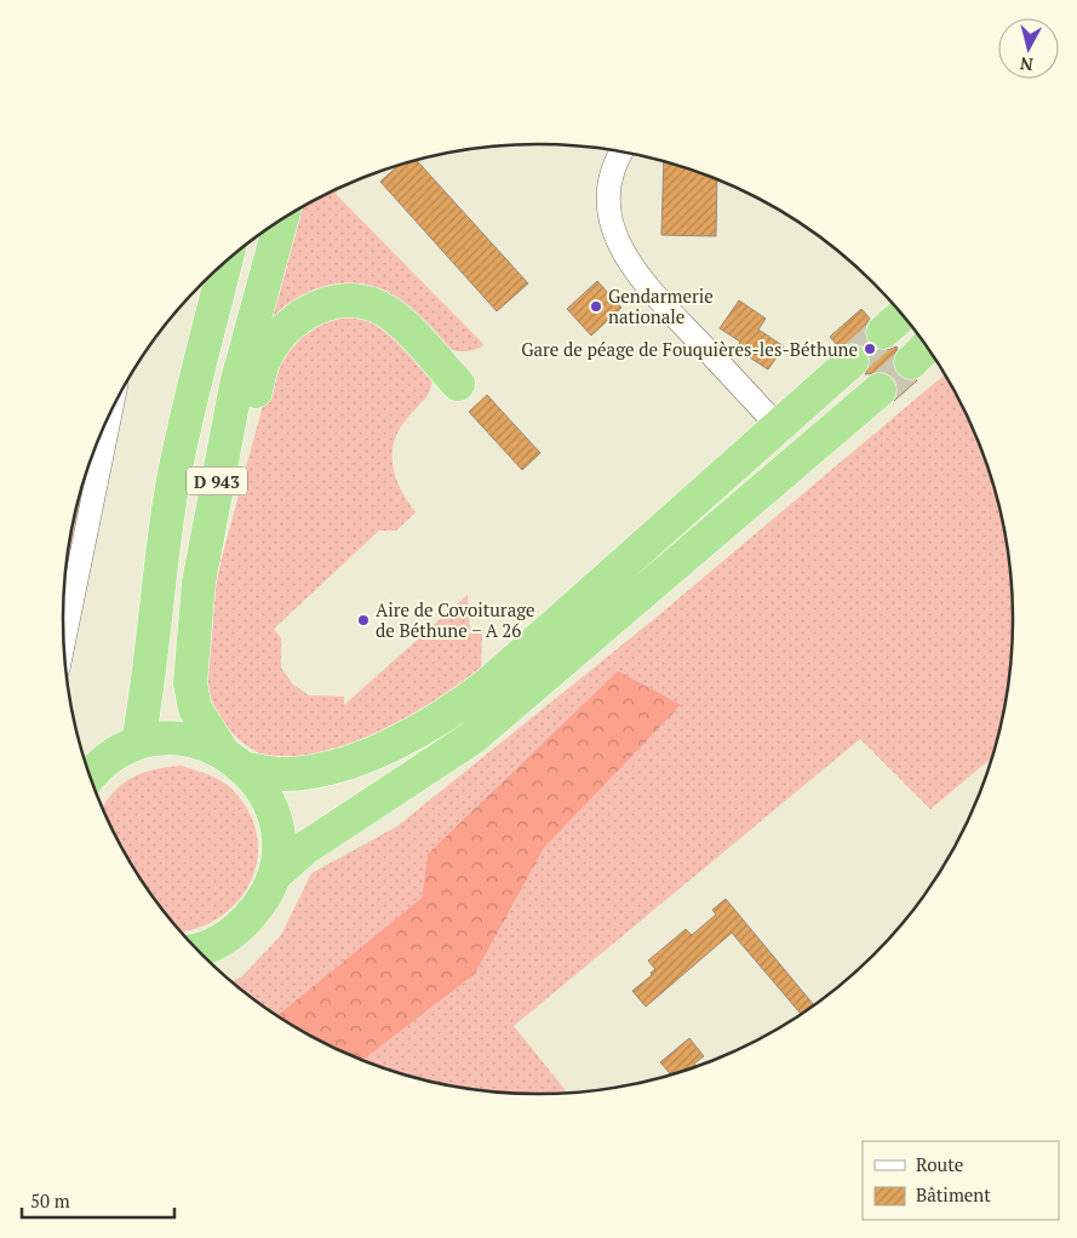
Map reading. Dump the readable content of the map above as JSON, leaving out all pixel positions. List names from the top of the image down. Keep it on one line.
{"streets":{"highway":["D 943"]},"places":["Gendarmerie nationale","Gare de péage de Fouquières-les-Béthune","Aire de Covoiturage de Béthune − A 26"],"legend":["Route","Bâtiment"],"scale_bar":"50 m","north":"bottom"}
